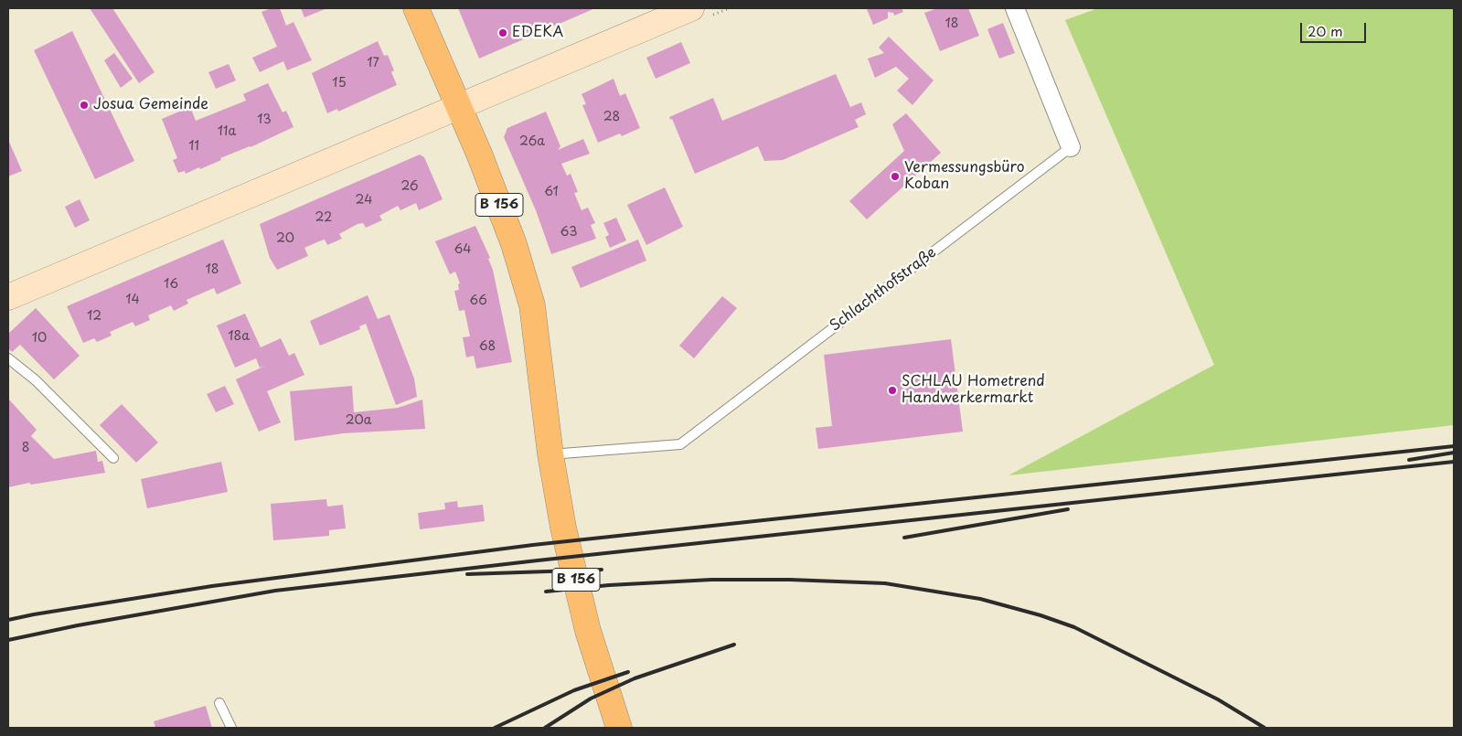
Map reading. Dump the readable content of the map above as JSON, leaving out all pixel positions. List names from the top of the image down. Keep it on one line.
{"streets":{"main road":["B 156"],"street":["Schlachthofstraße"]},"crossings":[["B 156","Schlachthofstraße"]],"places":["EDEKA","Josua Gemeinde","Vermessungsbüro Koban","SCHLAU Hometrend Handwerkermarkt"],"house_numbers":["18","17","15","28","13","11a","26a","11","26","61","24","22","63","20","64","18","16","14","66","12","18a","10","68","20a","8"],"scale_bar":"20 m"}
